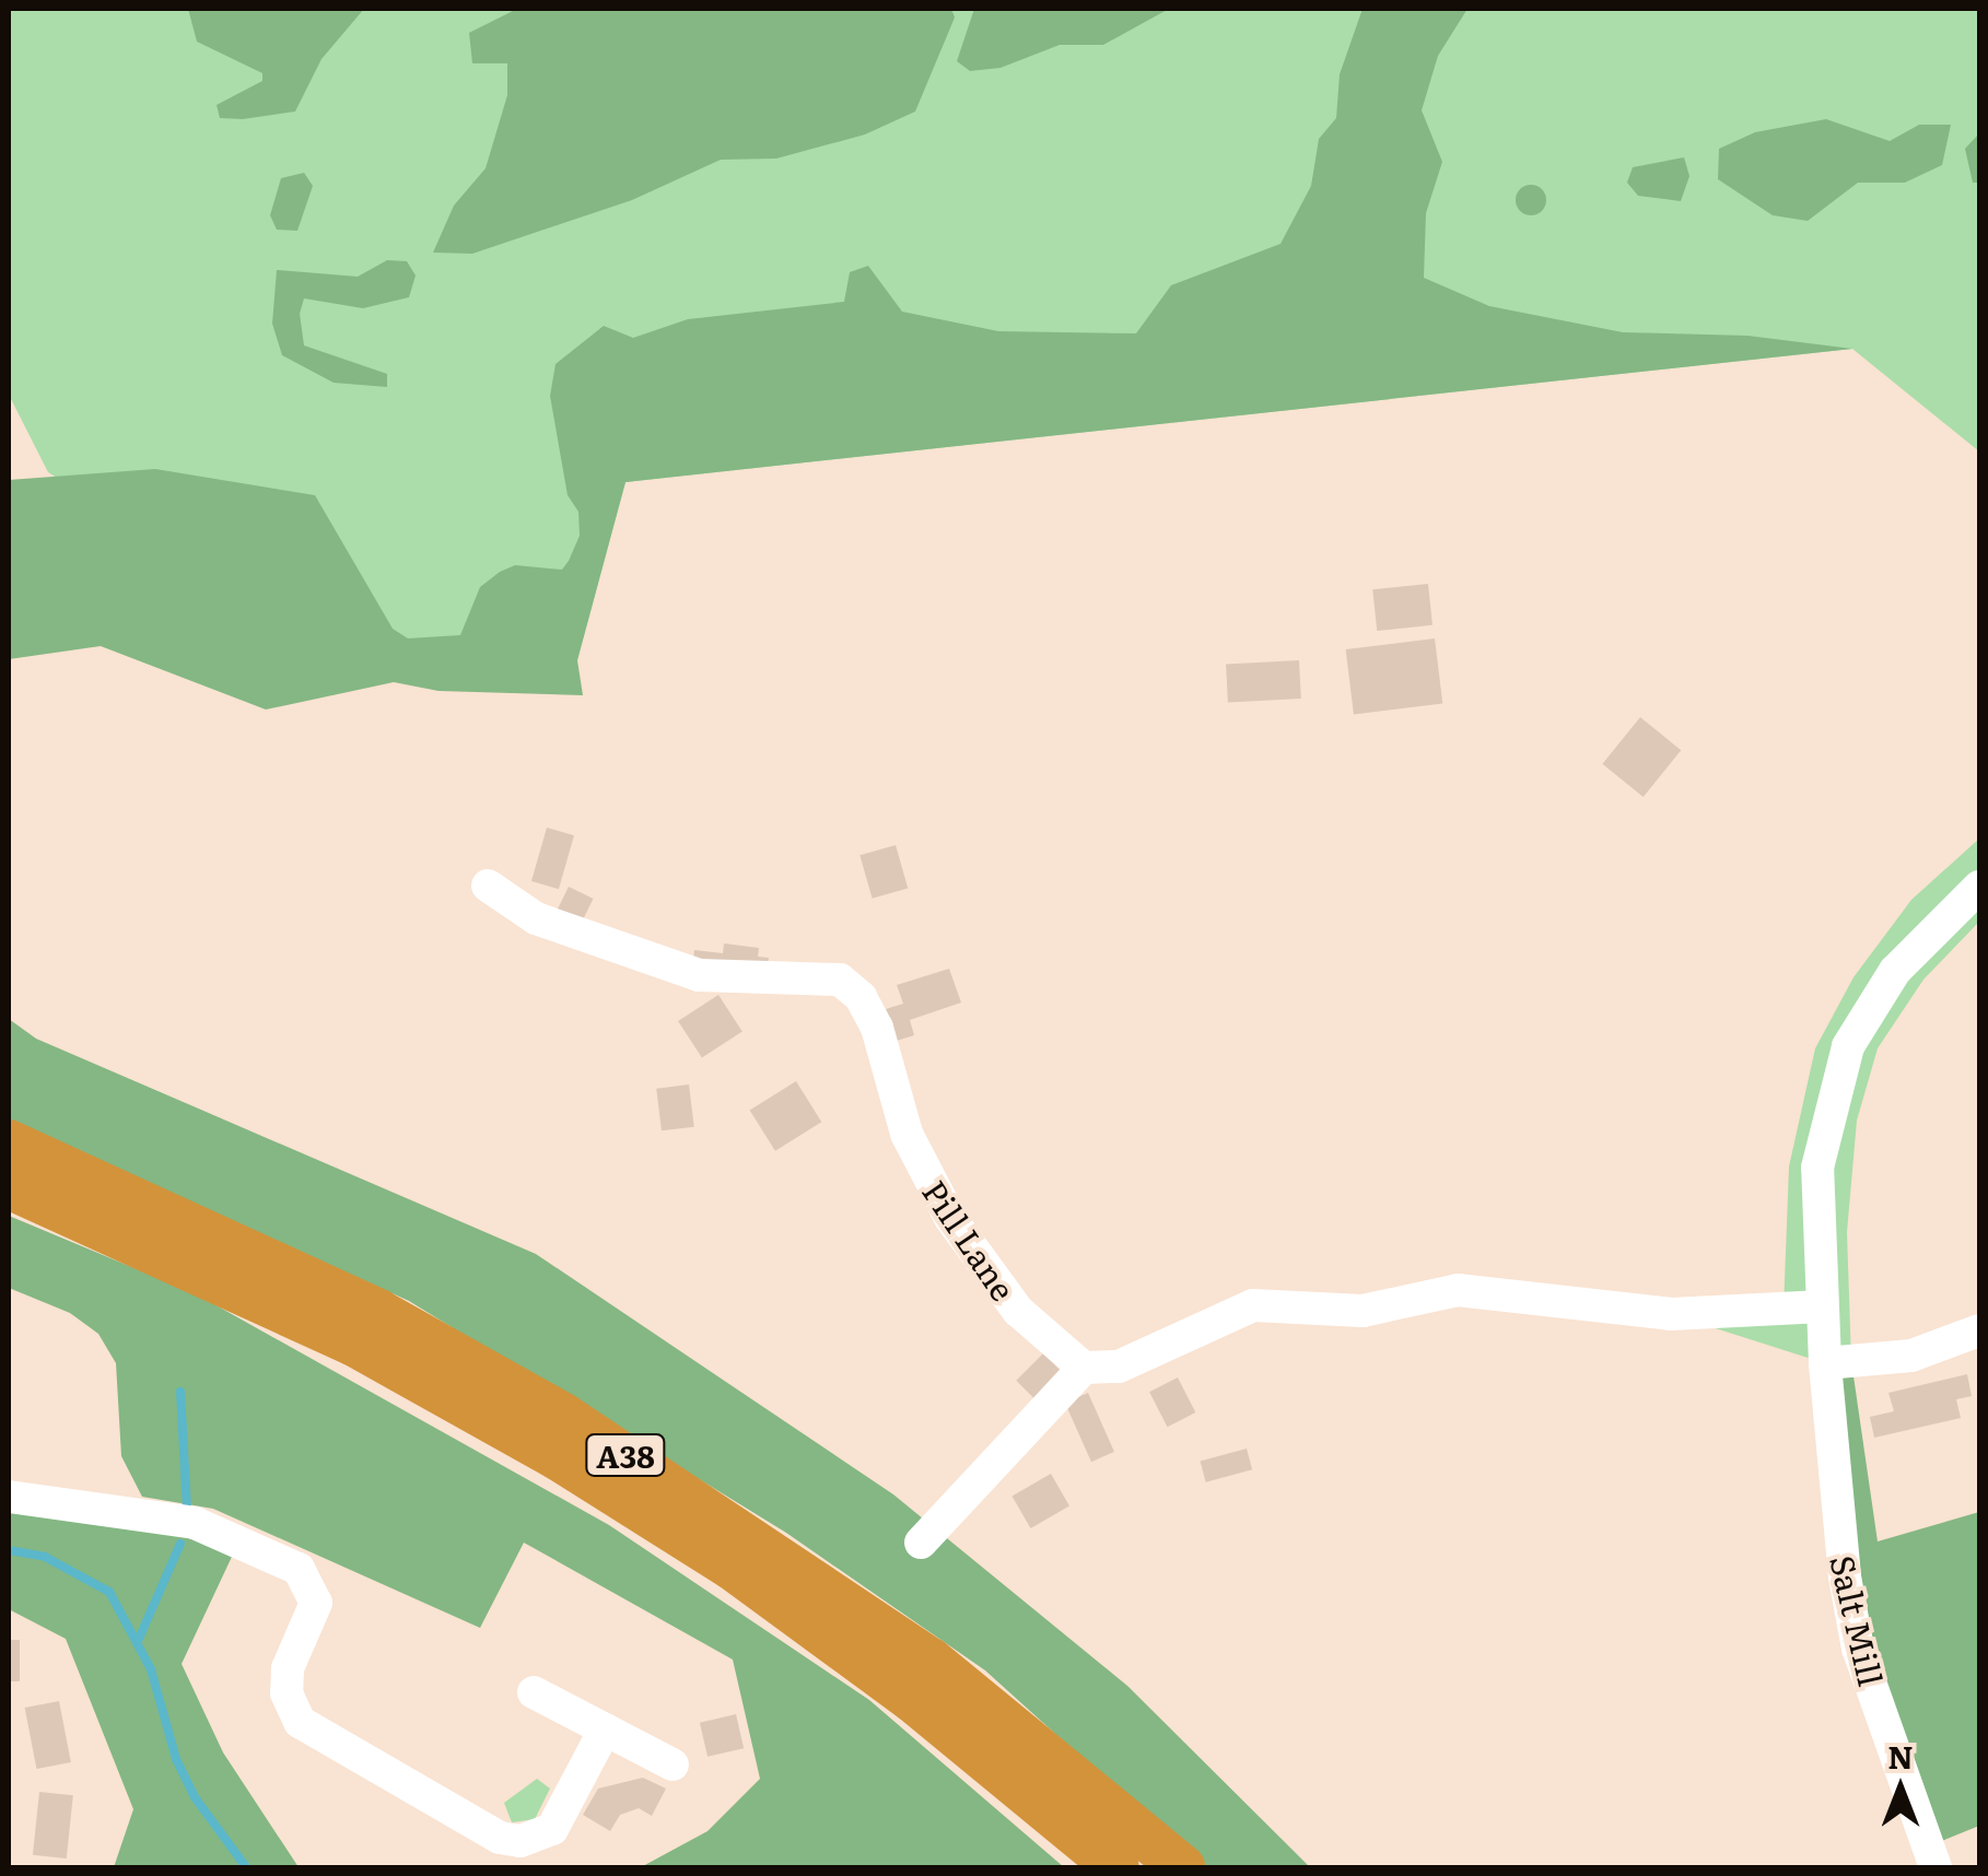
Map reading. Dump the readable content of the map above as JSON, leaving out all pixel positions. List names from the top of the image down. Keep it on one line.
{"streets":{"highway":["A38"],"street":["Pill Lane","Salt Mill"]},"north":"top"}
